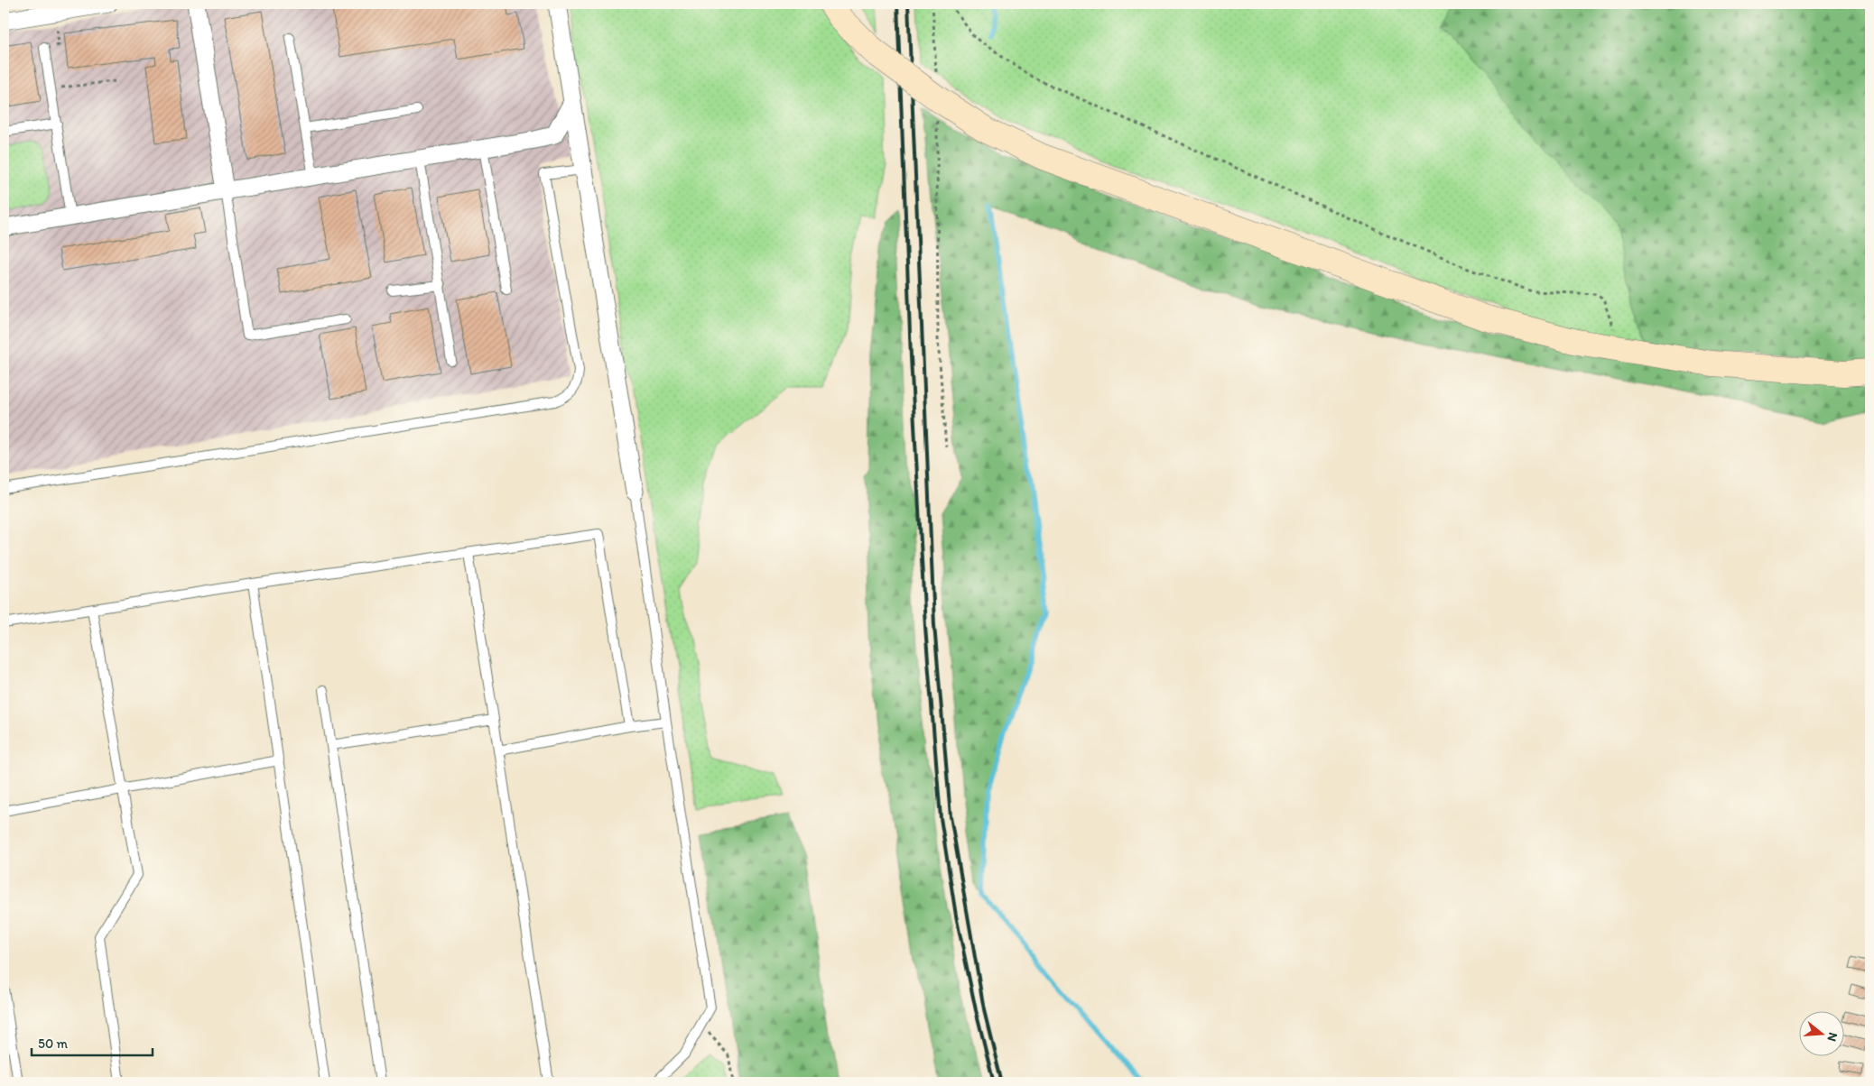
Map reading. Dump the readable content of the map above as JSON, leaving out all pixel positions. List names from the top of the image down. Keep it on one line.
{"scale_bar":"50 m","north":"right"}
